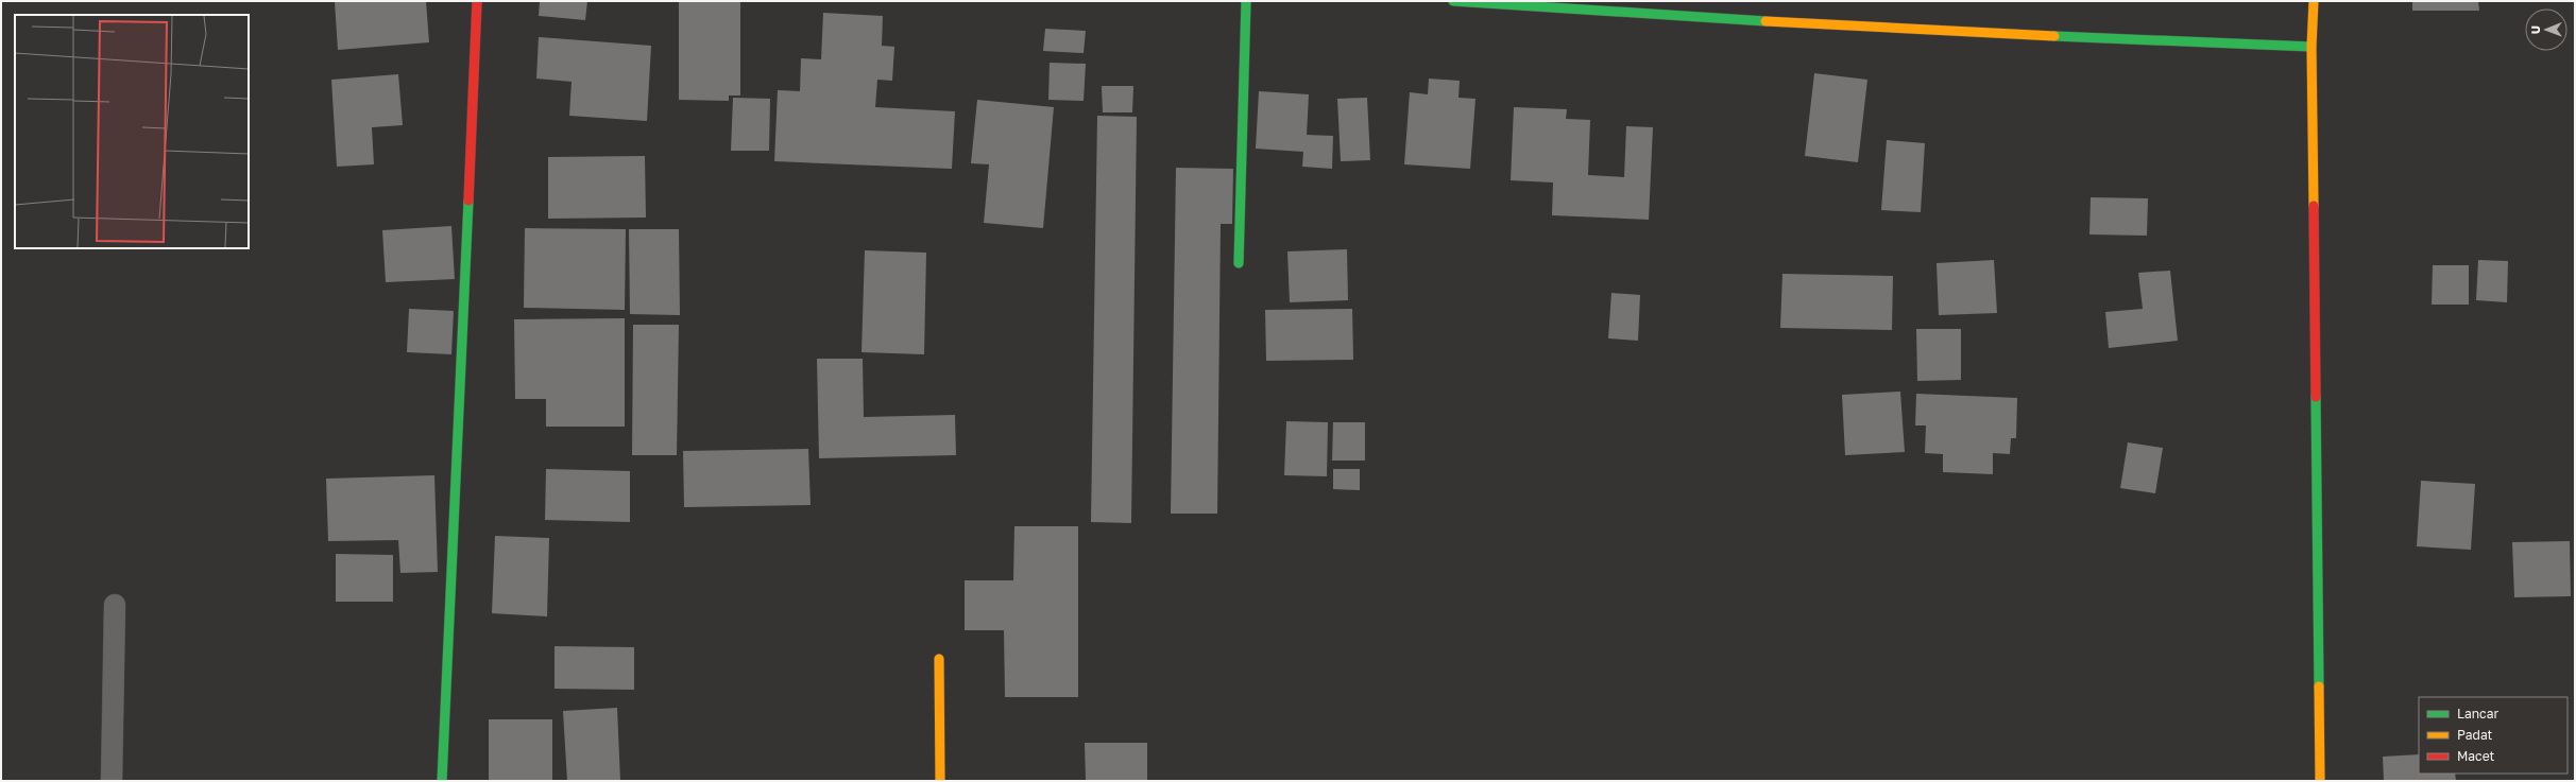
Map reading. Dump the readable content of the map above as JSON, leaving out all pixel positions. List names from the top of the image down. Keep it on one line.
{"legend":["Lancar","Padat","Macet"],"north":"left"}
